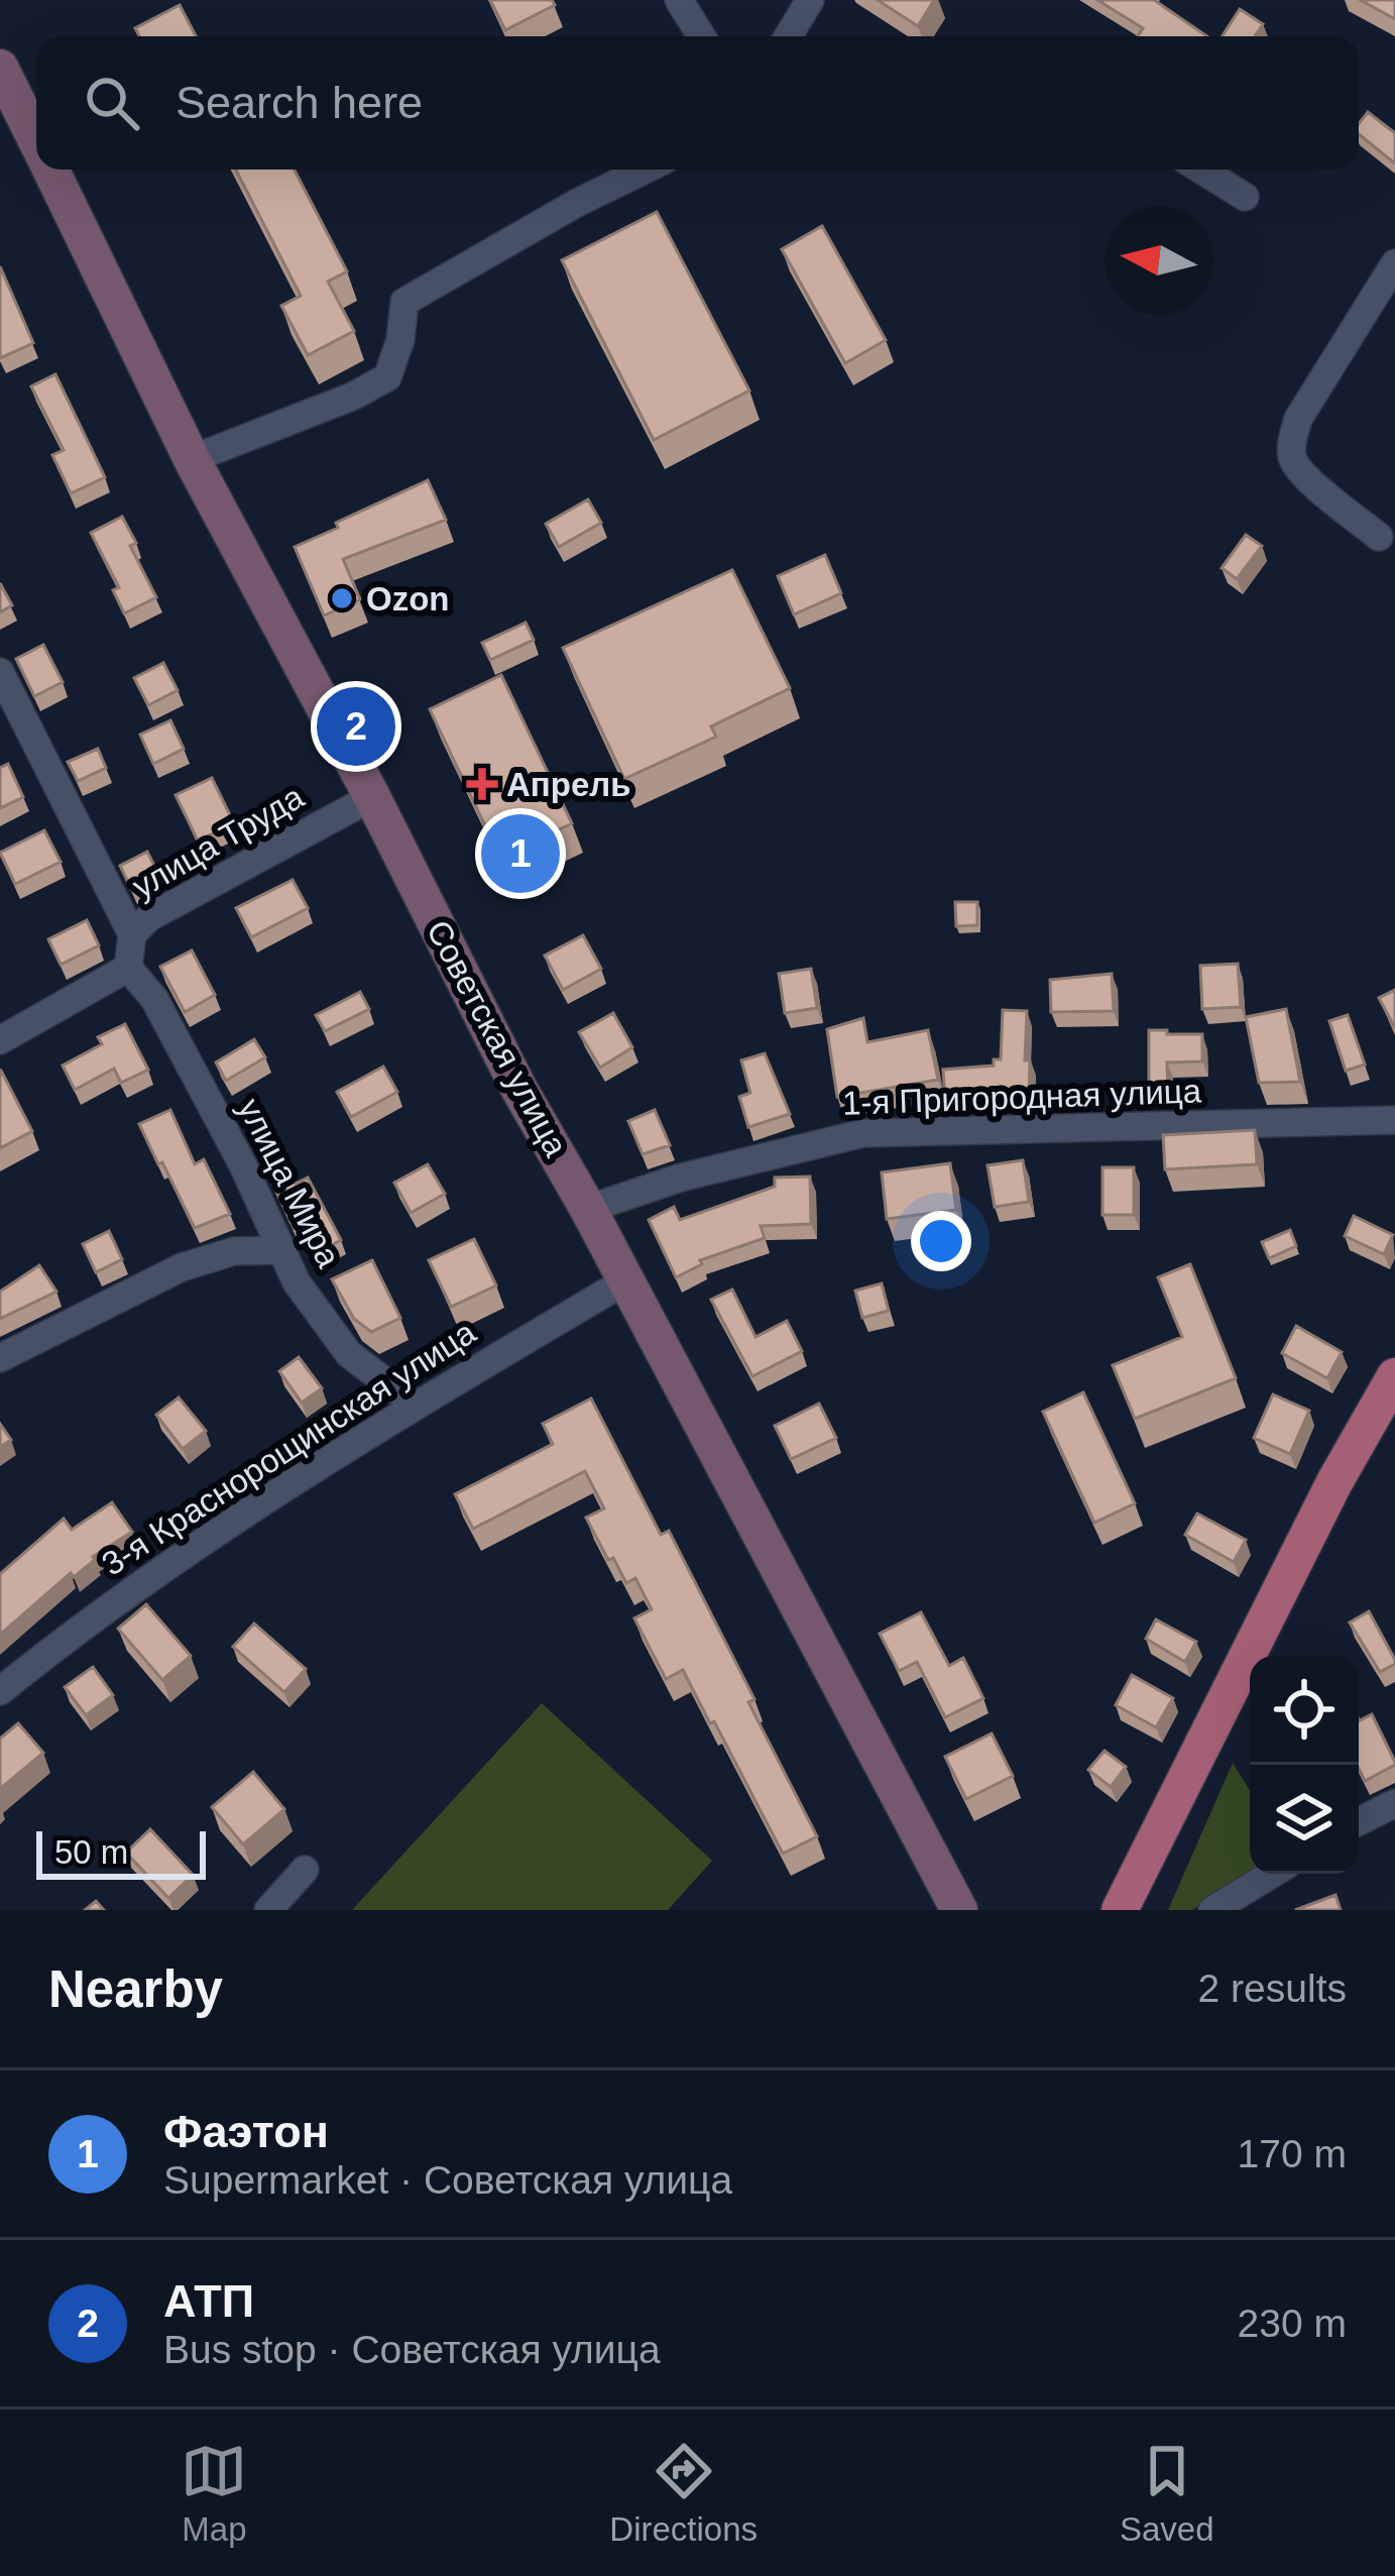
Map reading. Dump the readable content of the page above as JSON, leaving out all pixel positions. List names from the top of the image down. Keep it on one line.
{"streets":{"street":["улица Труда","Советская улица","1-я Пригородная улица","улица Мира","3-я Краснорощинская улица"]},"crossings":[["улица Труда","Советская улица"],["улица Труда","улица Мира"],["Советская улица","1-я Пригородная улица"],["Советская улица","3-я Краснорощинская улица"],["улица Мира","3-я Краснорощинская улица"]],"places":{"other":["Ozon"],"health":["Апрель"]},"scale_bar":"50 m","north":"left","page":{"search":"Search here","pins":["2","1"],"scale":"50 m","heading":["Nearby","2 results"],"list":[{"mark":"1","name":"Фаэтон","note":"Supermarket · Советская улица","value":"170 m"},{"mark":"2","name":"АТП","note":"Bus stop · Советская улица","value":"230 m"}],"nav":["Map","Directions","Saved"]}}
